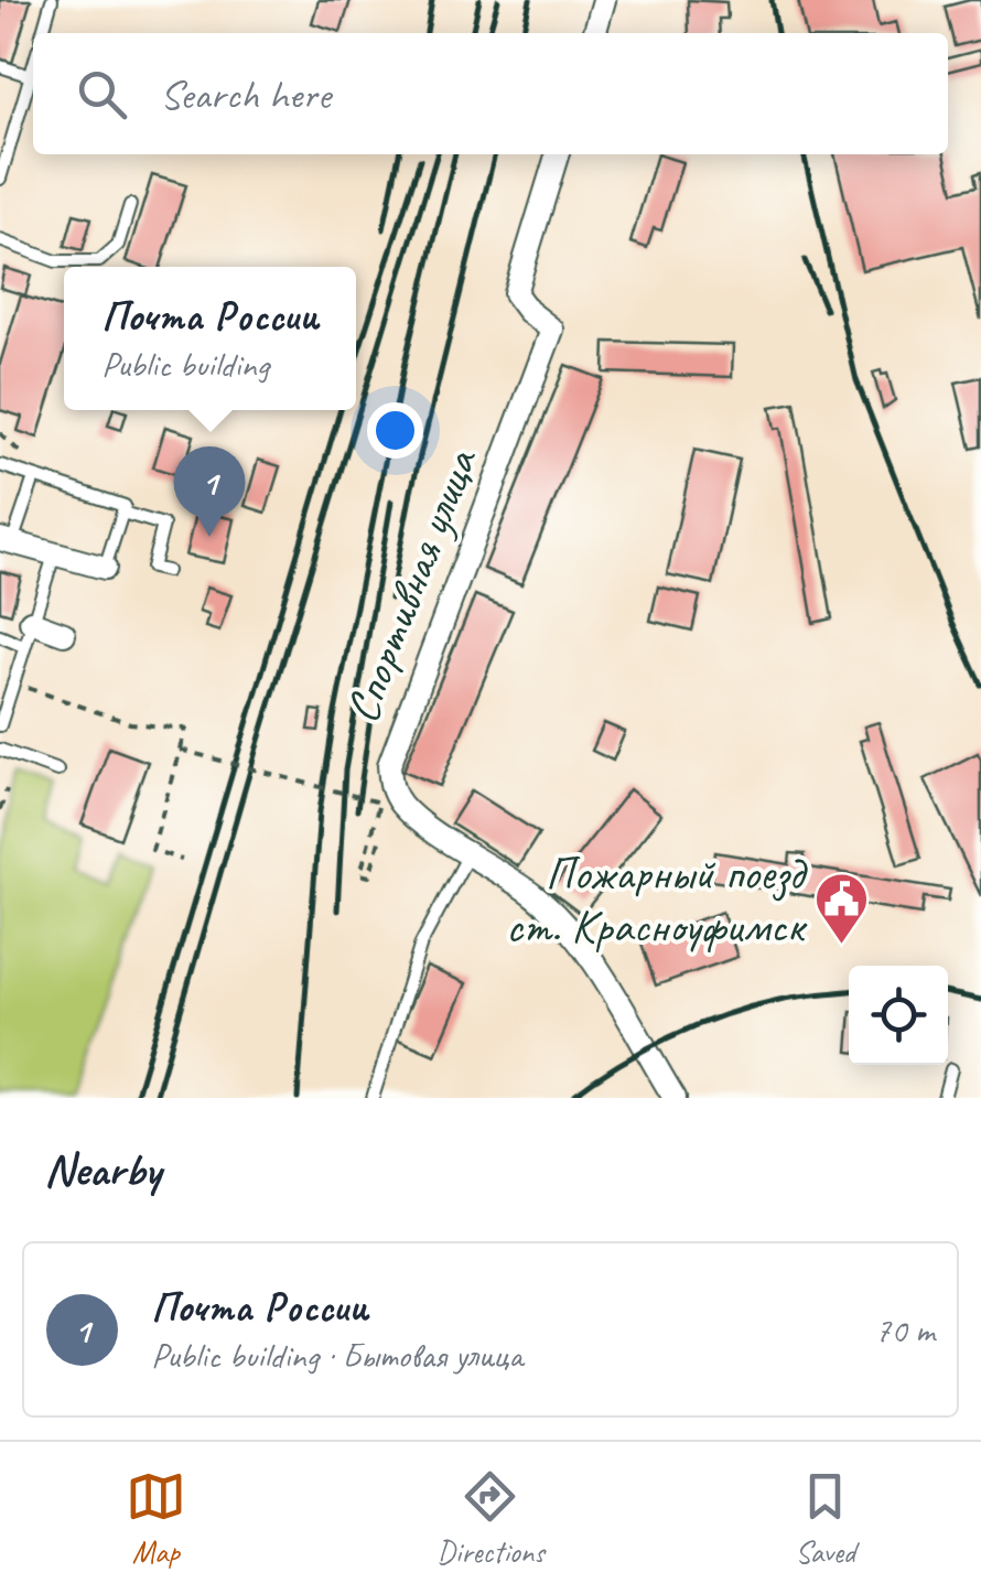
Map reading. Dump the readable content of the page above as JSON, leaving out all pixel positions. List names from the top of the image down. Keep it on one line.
{"streets":{"street":["Спортивная улица"]},"places":{"public building":["Пожарный поезд ст. Красноуфимск"]},"page":{"search":"Search here","popup":["Почта России","Public building"],"pins":"1","heading":"Nearby","list":[{"mark":"1","name":"Почта России","note":"Public building · Бытовая улица","value":"70 m"}],"nav":["Map","Directions","Saved"]}}
